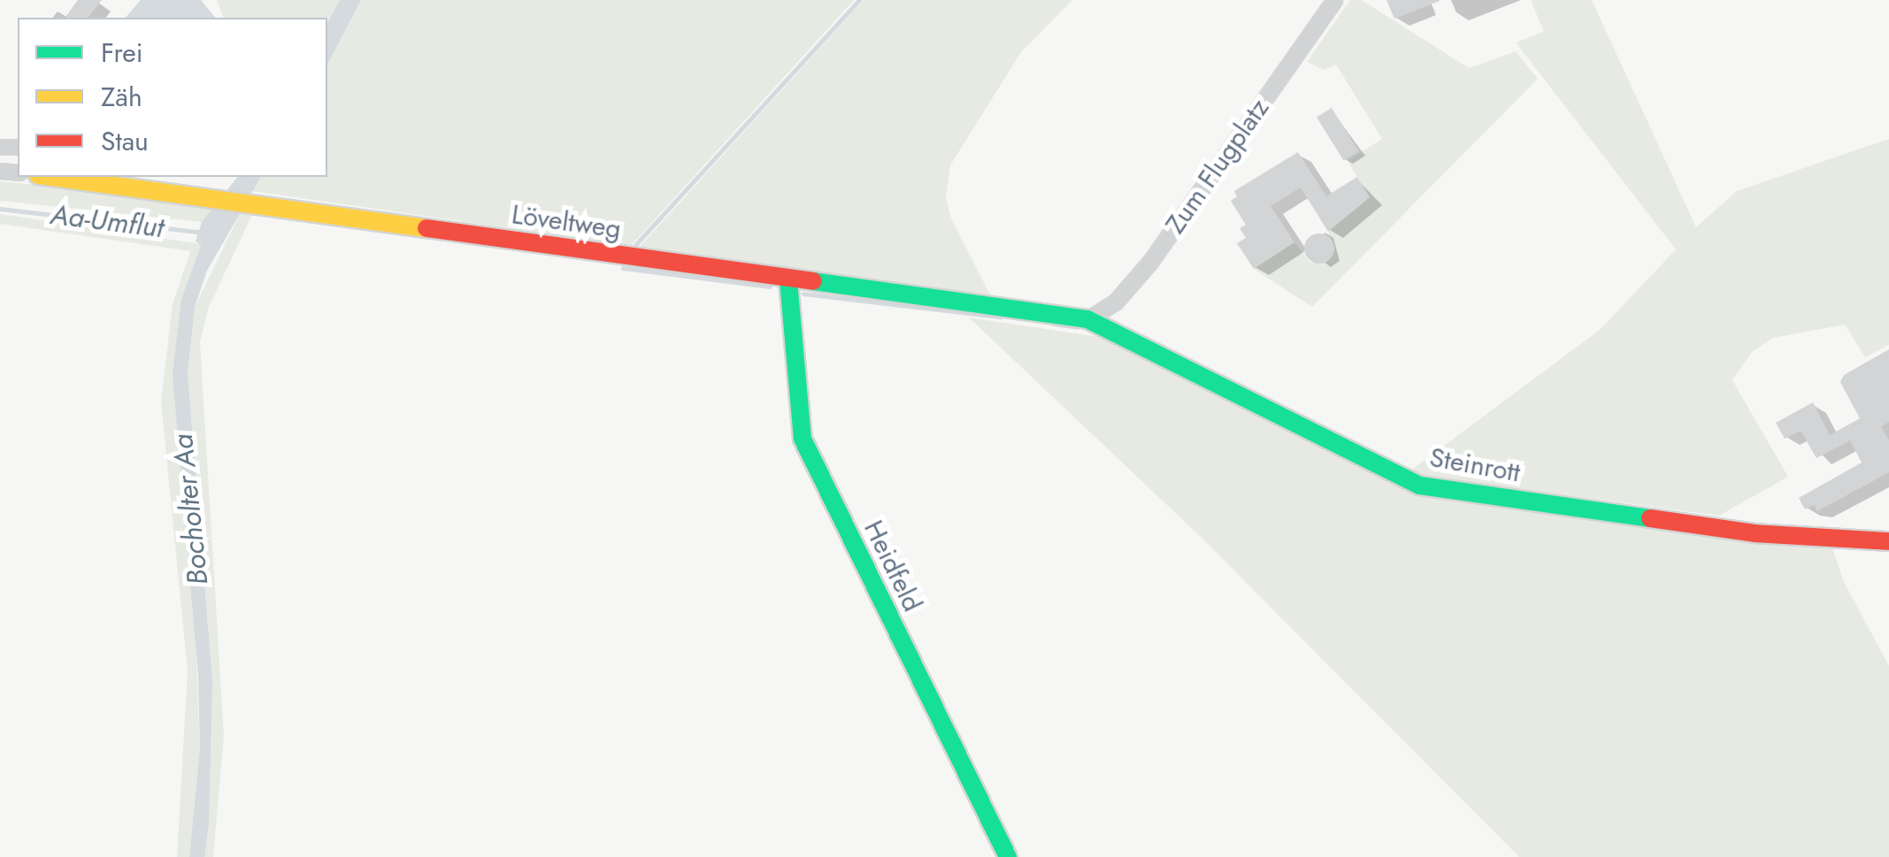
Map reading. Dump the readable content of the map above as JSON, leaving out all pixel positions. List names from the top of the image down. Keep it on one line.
{"streets":{"street":["Zum Flugplatz","Löveltweg","Steinrott","Heidfeld"]},"crossings":[["Zum Flugplatz","Löveltweg"],["Zum Flugplatz","Steinrott"],["Löveltweg","Steinrott"],["Löveltweg","Heidfeld"]],"water":["Aa-Umflut","Bocholter Aa"],"legend":["Frei","Zäh","Stau"]}
